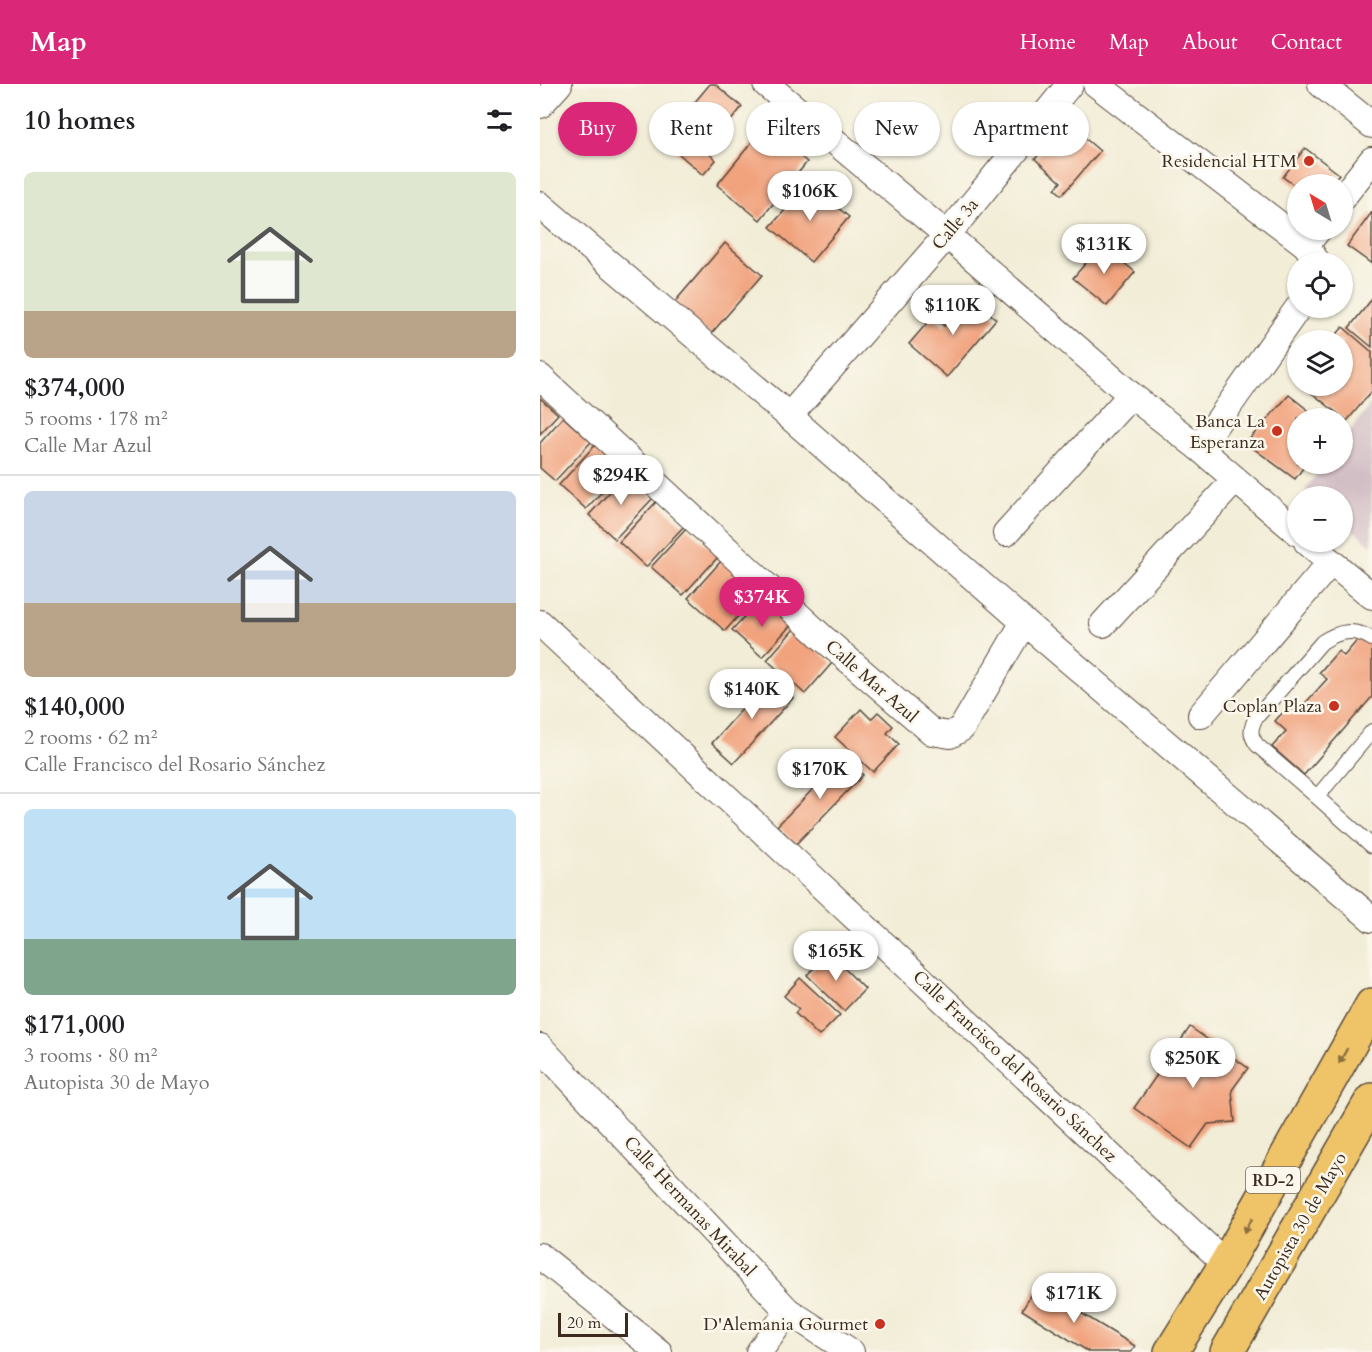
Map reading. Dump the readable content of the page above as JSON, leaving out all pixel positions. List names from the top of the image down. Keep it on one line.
{"streets":{"highway":["RD-2","Autopista 30 de Mayo"],"street":["Calle 3a","Calle Mar Azul","Calle Francisco del Rosario Sánchez","Calle Hermanas Mirabal"]},"crossings":[["Calle Francisco del Rosario Sánchez","RD-2"]],"places":["Residencial HTM","Banca La Esperanza","Coplan Plaza","D'Alemania Gourmet"],"scale_bar":"20 m","north":"top left","page":{"header":"Map","nav":["Home","Map","About","Contact"],"heading":"10 homes","chip":["Buy","Rent","Filters","New","Apartment"],"list":[{"name":"$374,000","note":"5 rooms · 178 m² · Calle Mar Azul"},{"name":"$140,000","note":"2 rooms · 62 m² · Calle Francisco del Rosario Sánchez"},{"name":"$171,000","note":"3 rooms · 80 m² · Autopista 30 de Mayo"}],"price":["$106K","$131K","$110K","$294K","$374K","$140K","$170K","$165K","$250K","$171K"],"map_buttons":["+","−"],"scale":"20 m"}}
